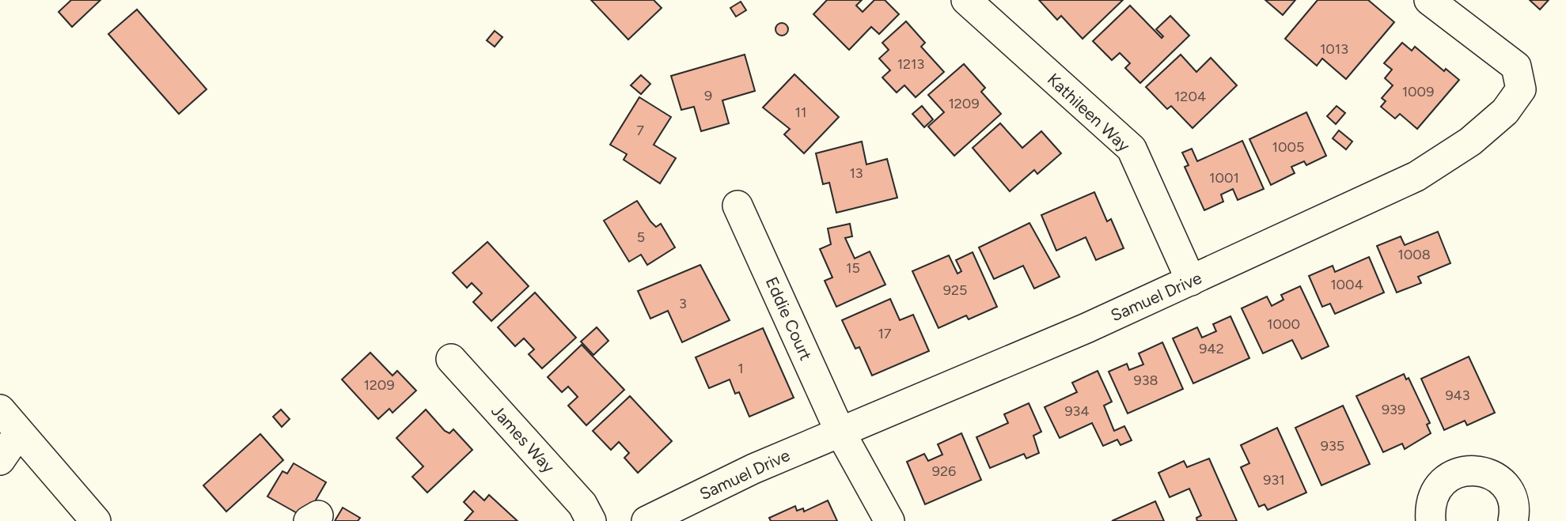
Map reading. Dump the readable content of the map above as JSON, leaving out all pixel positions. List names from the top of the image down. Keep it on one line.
{"streets":{"street":["Kathileen Way","Samuel Drive","Eddie Court","James Way"]},"crossings":[["Kathileen Way","Samuel Drive"],["Samuel Drive","Eddie Court"]],"house_numbers":["1013","1213","1009","9","1204","1209","11","7","1005","13","1001","5","1008","15","1004","925","3","1000","17","942","1","938","1209","943","939","934","935","926","931"]}
